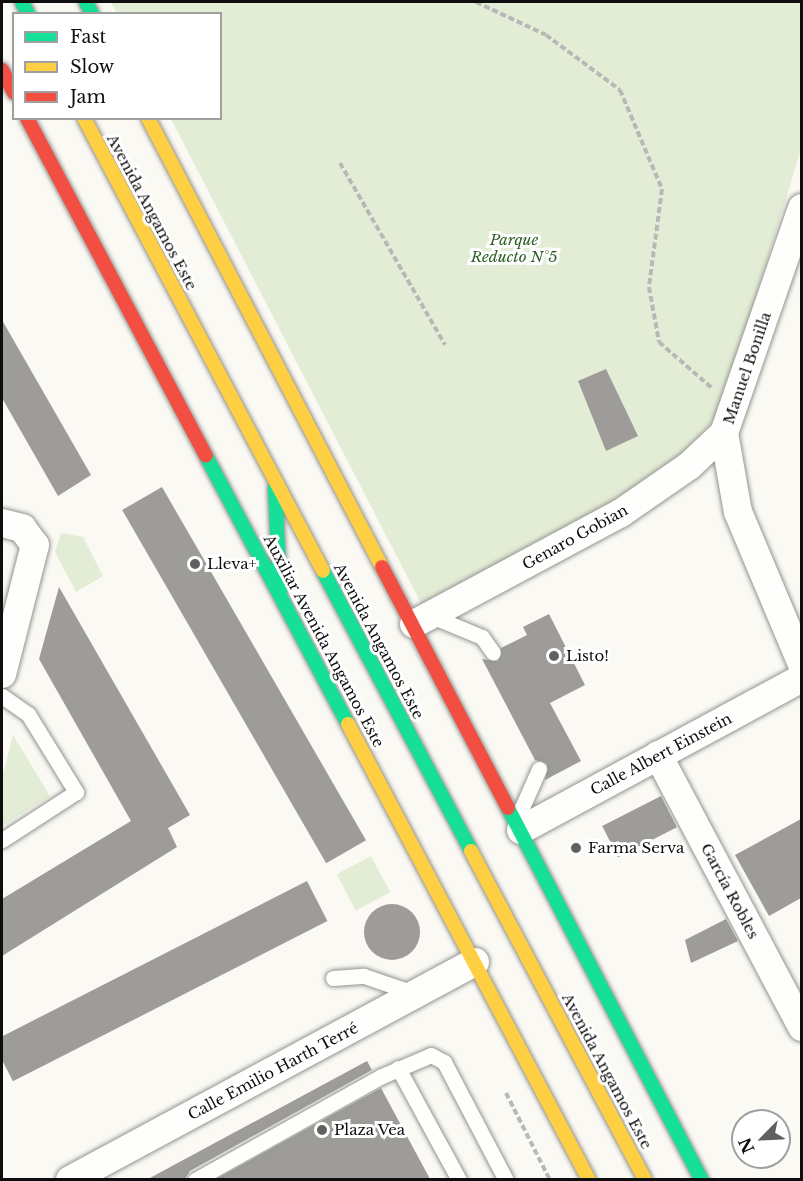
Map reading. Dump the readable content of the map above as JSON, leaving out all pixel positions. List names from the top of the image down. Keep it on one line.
{"streets":{"main road":["Avenida Angamos Este","Auxiliar Avenida Angamos Este"],"street":["Manuel Bonilla","Genaro Gobian","Calle Albert Einstein","García Robles","Calle Emilio Harth Terré"]},"crossings":[["Manuel Bonilla","Genaro Gobian"],["Auxiliar Avenida Angamos Este","Calle Emilio Harth Terré"],["Calle Albert Einstein","García Robles"]],"parks":["Parque Reducto N°5"],"places":["Lleva+","Listo!","Farma Serva","Plaza Vea"],"legend":["Fast","Slow","Jam"],"north":"bottom left"}
